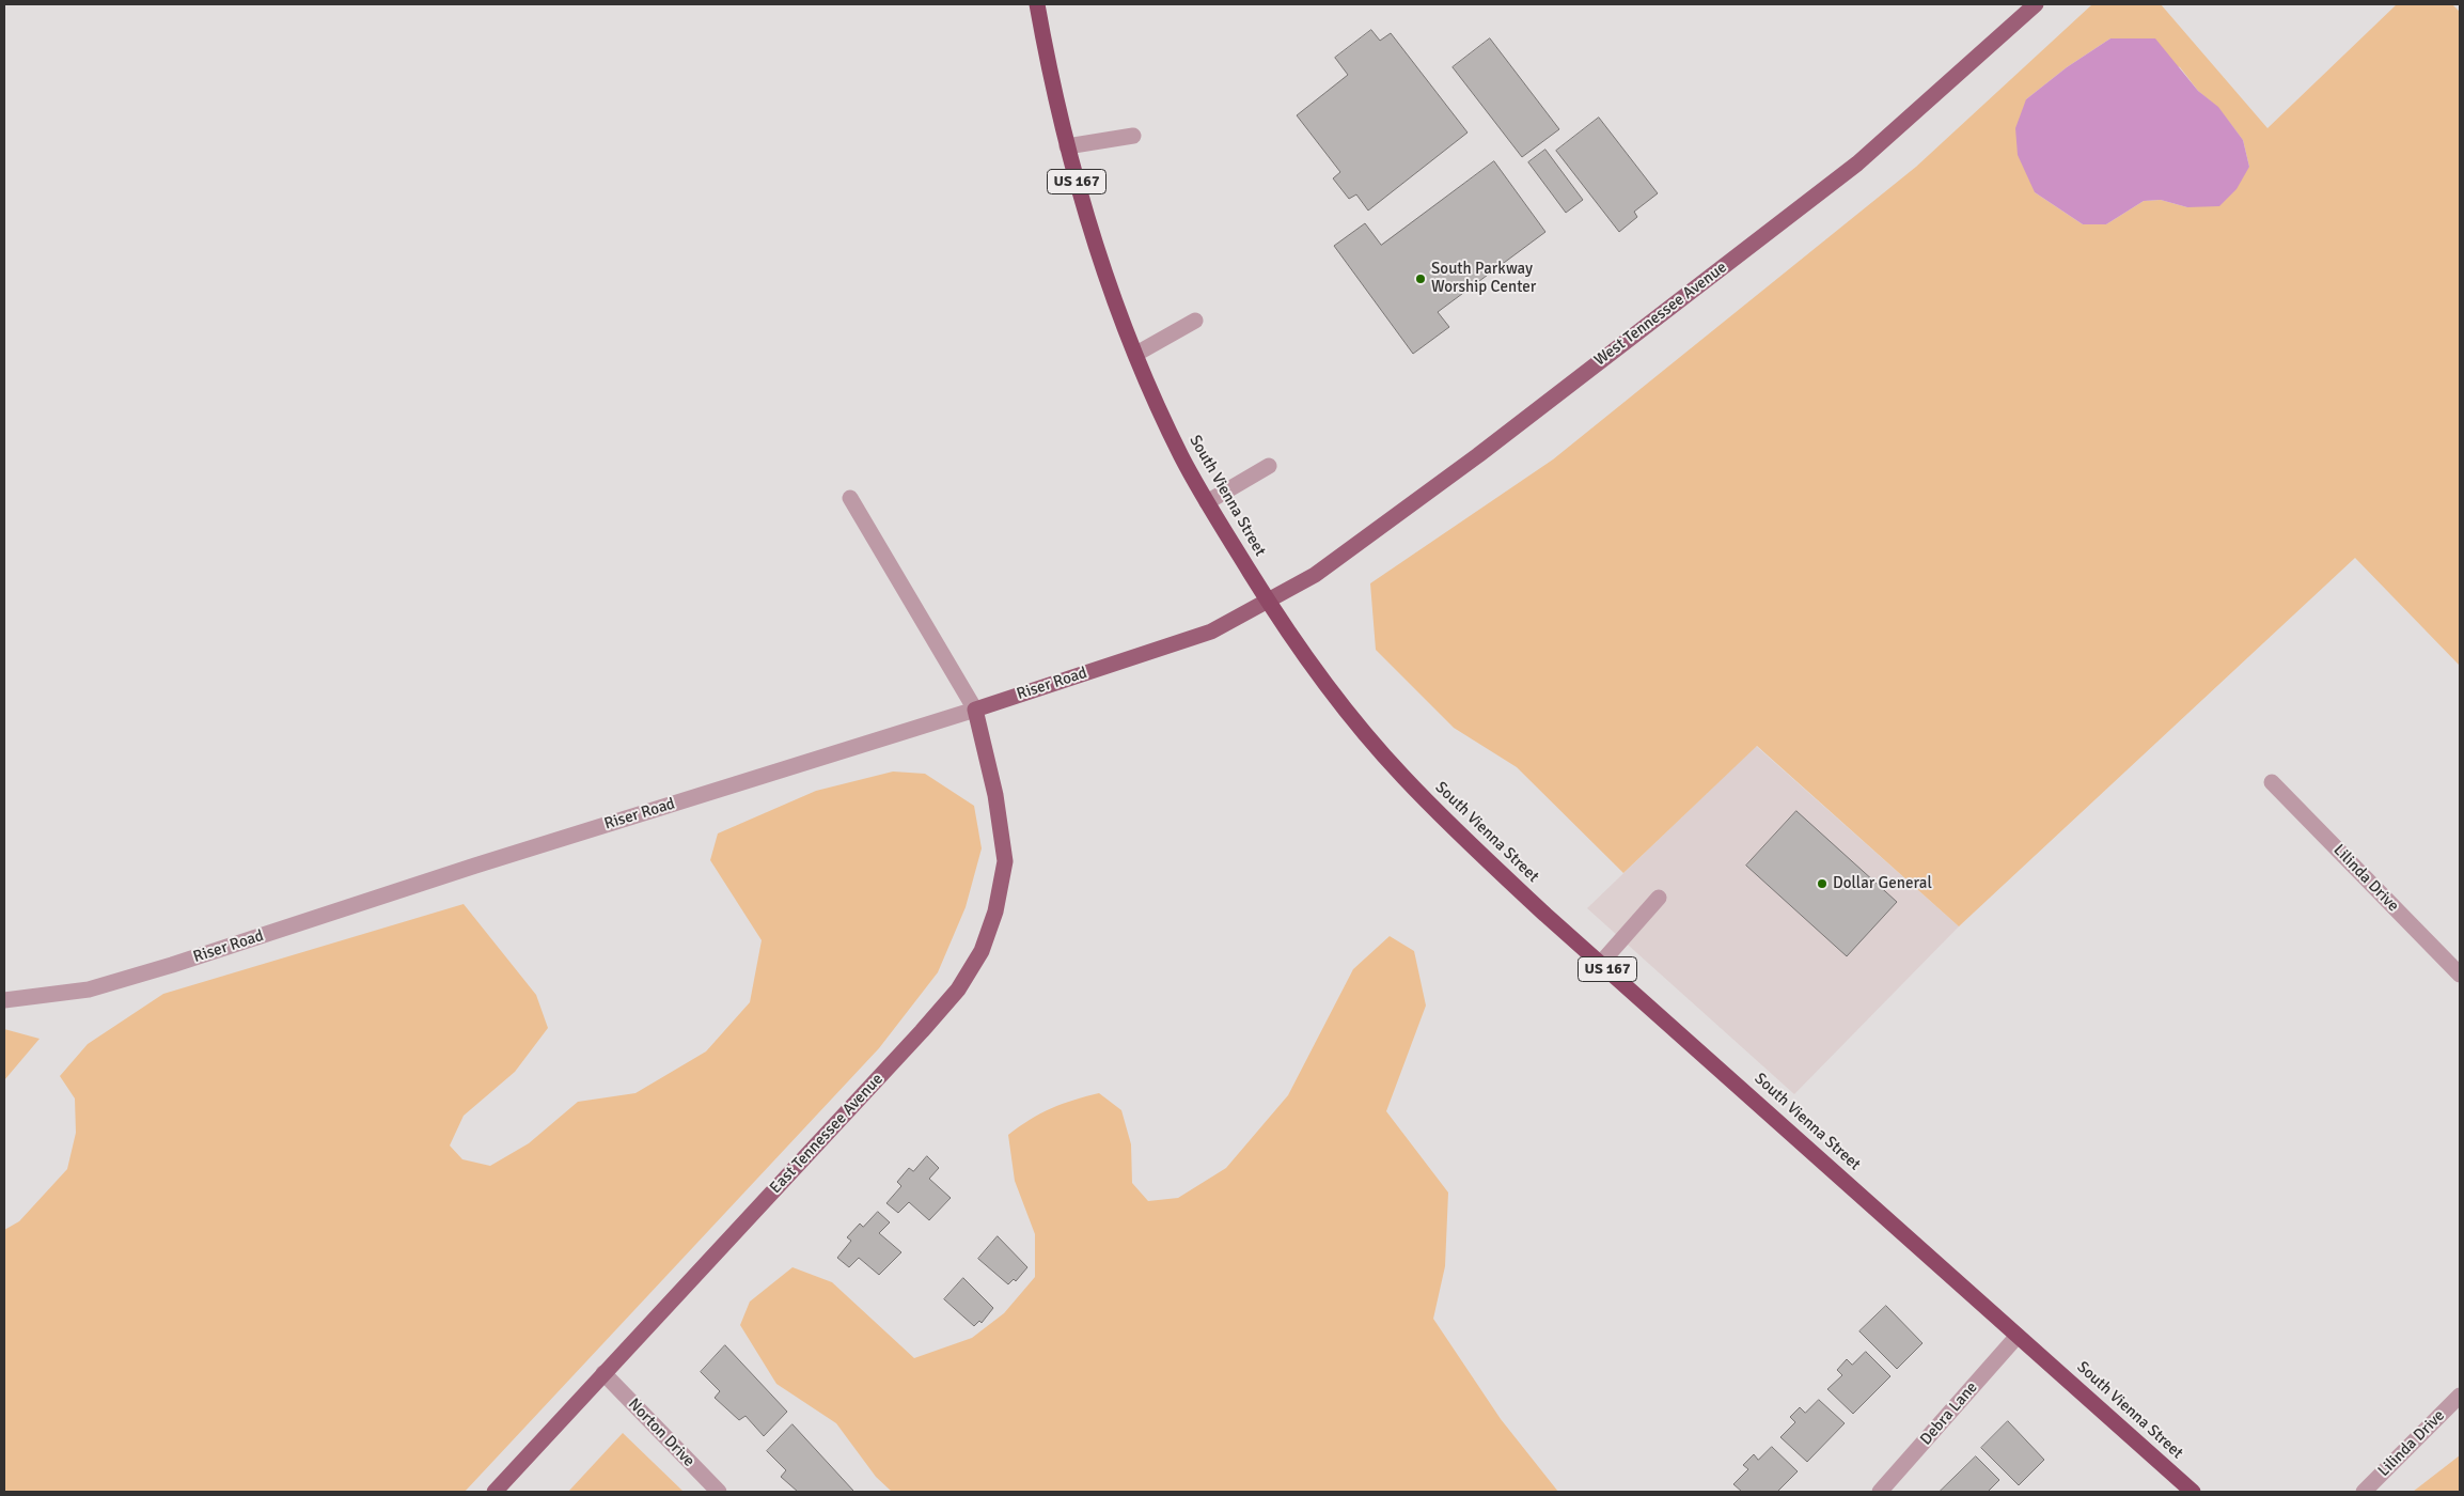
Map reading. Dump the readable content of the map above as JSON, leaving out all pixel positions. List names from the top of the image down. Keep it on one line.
{"streets":{"highway":["US 167","South Vienna Street"],"main road":["West Tennessee Avenue","Riser Road","East Tennessee Avenue"],"street":["Lilinda Drive","Debra Lane","Norton Drive"]},"crossings":[["West Tennessee Avenue","South Vienna Street"],["West Tennessee Avenue","Riser Road"],["South Vienna Street","Riser Road"],["South Vienna Street","Debra Lane"],["Riser Road","East Tennessee Avenue"],["East Tennessee Avenue","Norton Drive"]],"places":["South Parkway Worship Center","Dollar General"]}
